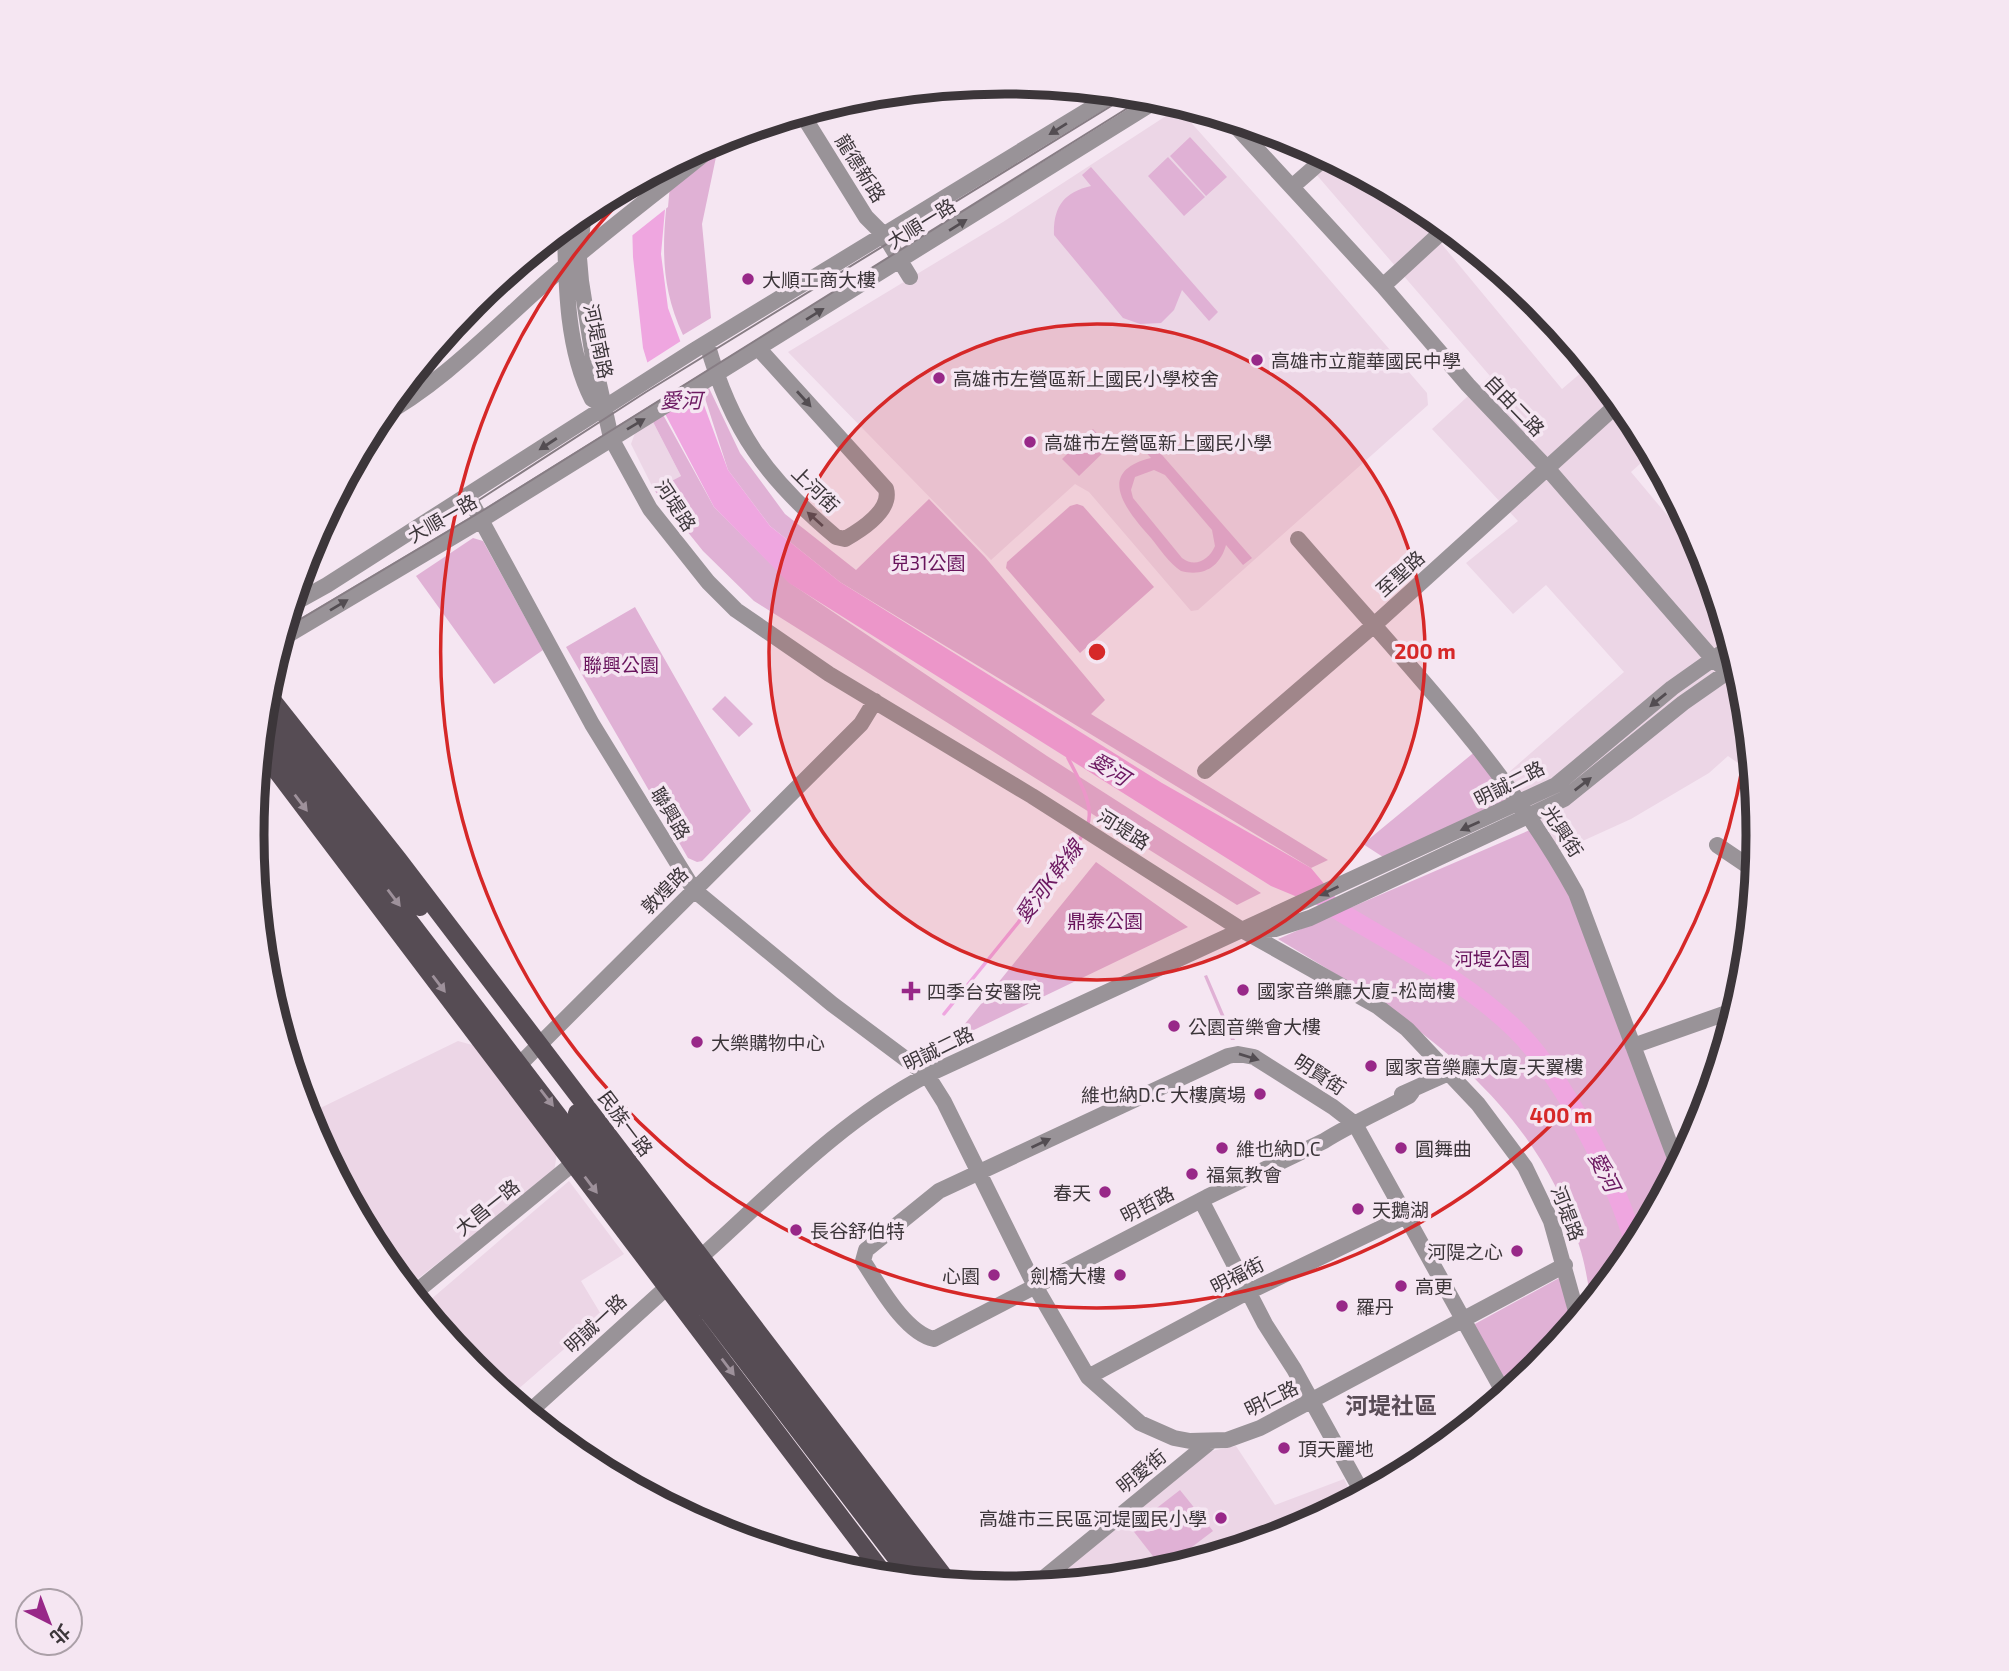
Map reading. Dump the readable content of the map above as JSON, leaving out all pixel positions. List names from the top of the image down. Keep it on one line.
{"streets":{"main road":["民族一路"],"street":["龍德新路","大順一路","河堤南路","自由二路","上河街","河堤路","至聖路","明誠二路","聯興路","光興街","敦煌路","明賢街","明哲路","大昌一路","明福街","明誠一路","明仁路","明愛街"]},"crossings":[["龍德新路","大順一路"],["大順一路","河堤南路"],["大順一路","上河街"],["大順一路","河堤路"],["大順一路","聯興路"],["河堤南路","河堤路"],["自由二路","至聖路"],["自由二路","明誠二路"],["河堤路","明誠二路"],["河堤路","敦煌路"],["河堤路","明哲路"],["河堤路","明仁路"],["至聖路","光興街"],["明誠二路","聯興路"],["明誠二路","光興街"],["明誠二路","民族一路"],["明誠二路","明誠一路"],["明誠二路","明仁路"],["聯興路","敦煌路"],["聯興路","明仁路"],["敦煌路","民族一路"],["明賢街","明哲路"],["明賢街","明福街"],["明賢街","明仁路"],["民族一路","大昌一路"],["民族一路","明誠一路"],["明哲路","明仁路"],["明福街","明仁路"],["明仁路","明愛街"]],"one_way":["明賢街"],"districts":["河堤社區"],"water":["愛河","愛河K幹線"],"parks":["兒31公園","聯興公園","鼎泰公園","河堤公園"],"places":{"other":["大順工商大樓","高雄市立龍華國民中學","高雄市左營區新上國民小學校舍","高雄市左營區新上國民小學","國家音樂廳大廈-松崗樓","公園音樂會大樓","大樂購物中心","國家音樂廳大廈-天翼樓","維也納D.C 大樓廣場","維也納D.C","圓舞曲","福氣教會","春天","天鵝湖","長谷舒伯特","河隄之心","心園","劍橋大樓","高更","羅丹","頂天麗地","高雄市三民區河堤國民小學"],"health":["四季台安醫院"]},"north":"bottom right","rings":["200 m","400 m"]}
